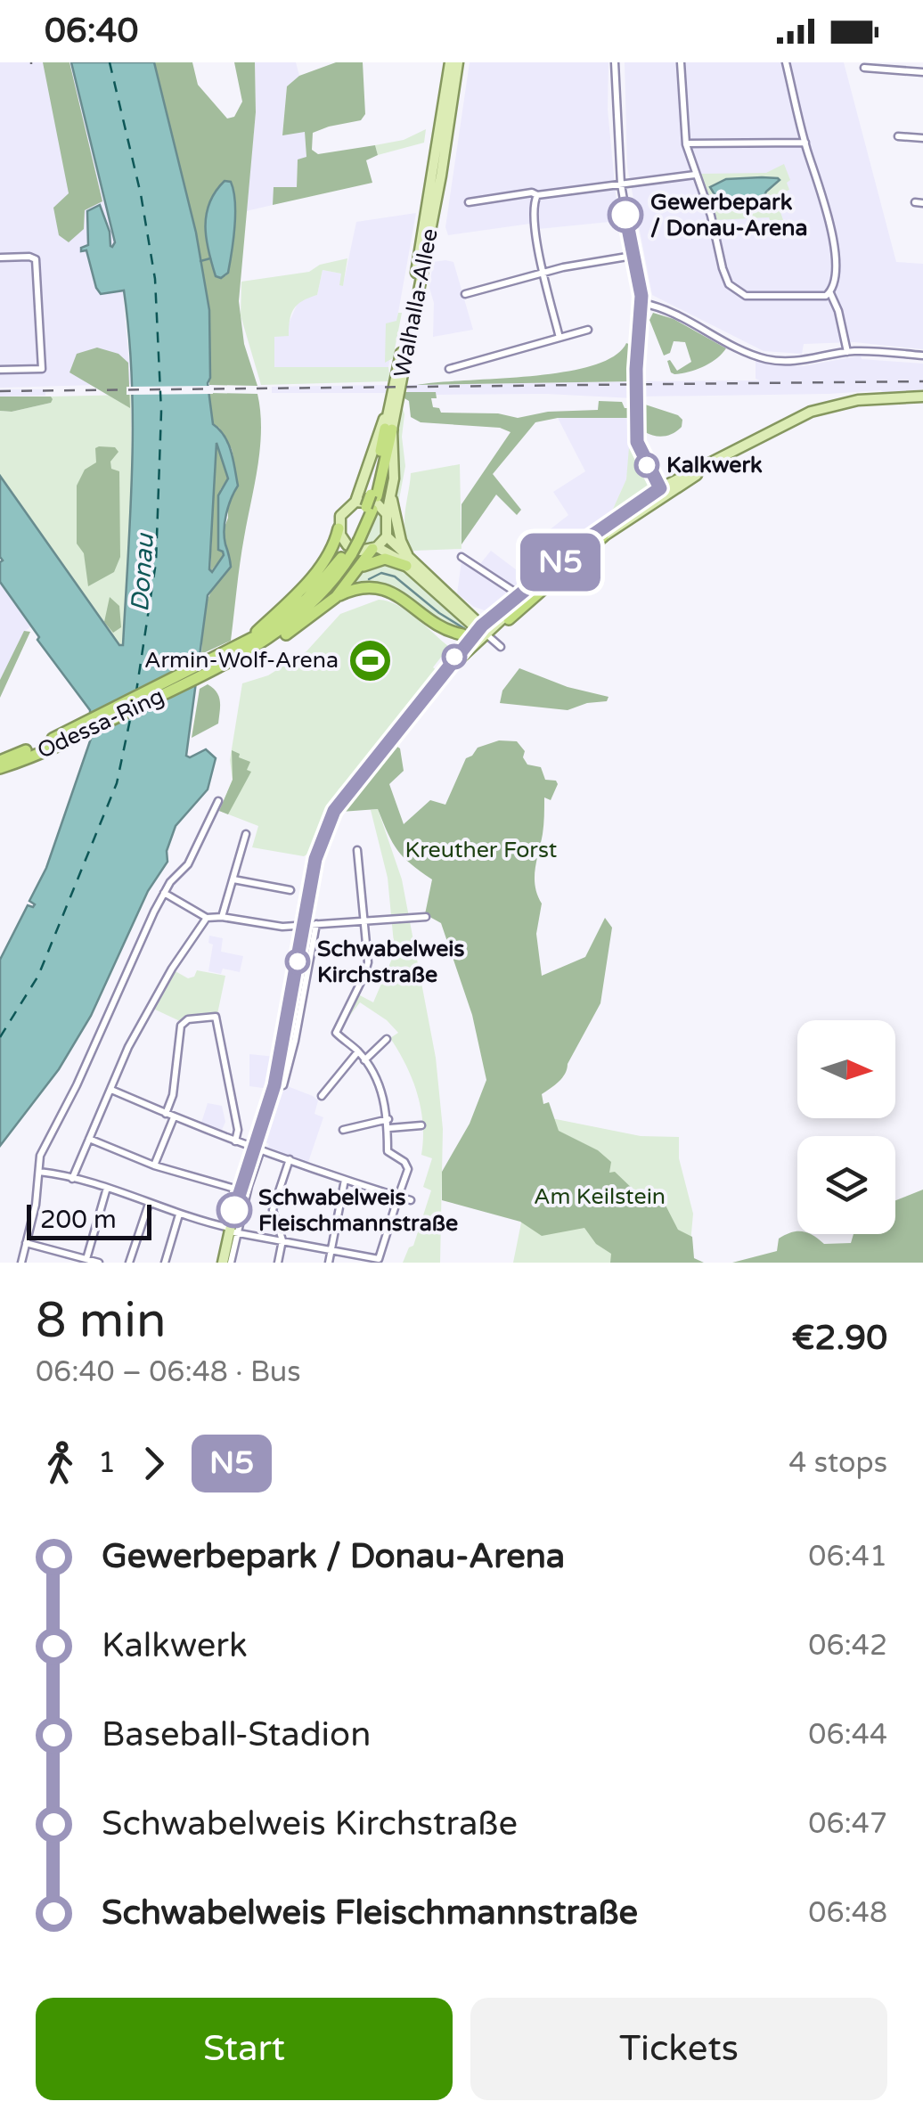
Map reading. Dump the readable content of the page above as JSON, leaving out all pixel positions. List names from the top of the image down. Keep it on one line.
{"streets":{"highway":["Walhalla-Allee","Odessa-Ring"]},"crossings":[["Walhalla-Allee","Odessa-Ring"]],"water":["Donau"],"parks":["Kreuther Forst","Am Keilstein"],"places":{"other":["Gewerbepark / Donau-Arena","Kalkwerk","Schwabelweis Kirchstraße","Schwabelweis Fleischmannstraße"],"sports":["Armin-Wolf-Arena"]},"lines":["bus line N5"],"scale_bar":"200 m","north":"right","page":{"status":"06:40","on_map":"N5","scale":"200 m","heading":["8 min","06:40 – 06:48 · Bus","€2.90"],"legs":["1","N5","4 stops"],"list":[{"name":"Gewerbepark / Donau-Arena","value":"06:41"},{"name":"Kalkwerk","value":"06:42"},{"name":"Baseball-Stadion","value":"06:44"},{"name":"Schwabelweis Kirchstraße","value":"06:47"},{"name":"Schwabelweis Fleischmannstraße","value":"06:48"}],"buttons":["Start","Tickets"]}}
